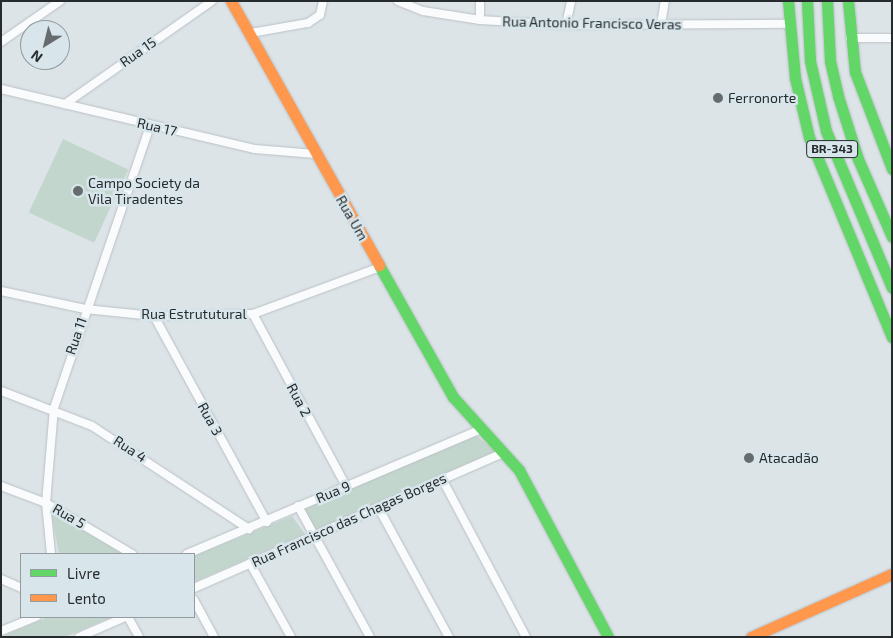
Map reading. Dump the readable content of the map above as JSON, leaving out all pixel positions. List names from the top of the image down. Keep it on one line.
{"streets":{"main road":["BR-343","Rua Um"],"street":["Rua Antonio Francisco Veras","Rua 15","Rua 17","Rua Estrututural","Rua 11","Rua 2","Rua 3","Rua 4","Rua 9","Rua 5","Rua Francisco das Chagas Borges"]},"crossings":[["Rua 15","Rua 17"],["Rua 17","Rua Um"],["Rua 17","Rua 11"],["Rua Um","Rua Estrututural"],["Rua Um","Rua 9"],["Rua Um","Rua Francisco das Chagas Borges"],["Rua Estrututural","Rua 11"],["Rua Estrututural","Rua 2"],["Rua Estrututural","Rua 3"],["Rua 11","Rua 4"],["Rua 11","Rua 5"],["Rua 2","Rua 9"],["Rua 3","Rua 9"],["Rua 4","Rua 9"]],"places":["Ferronorte","Campo Society da Vila Tiradentes","Atacadão"],"legend":["Livre","Lento"],"north":"bottom left"}
